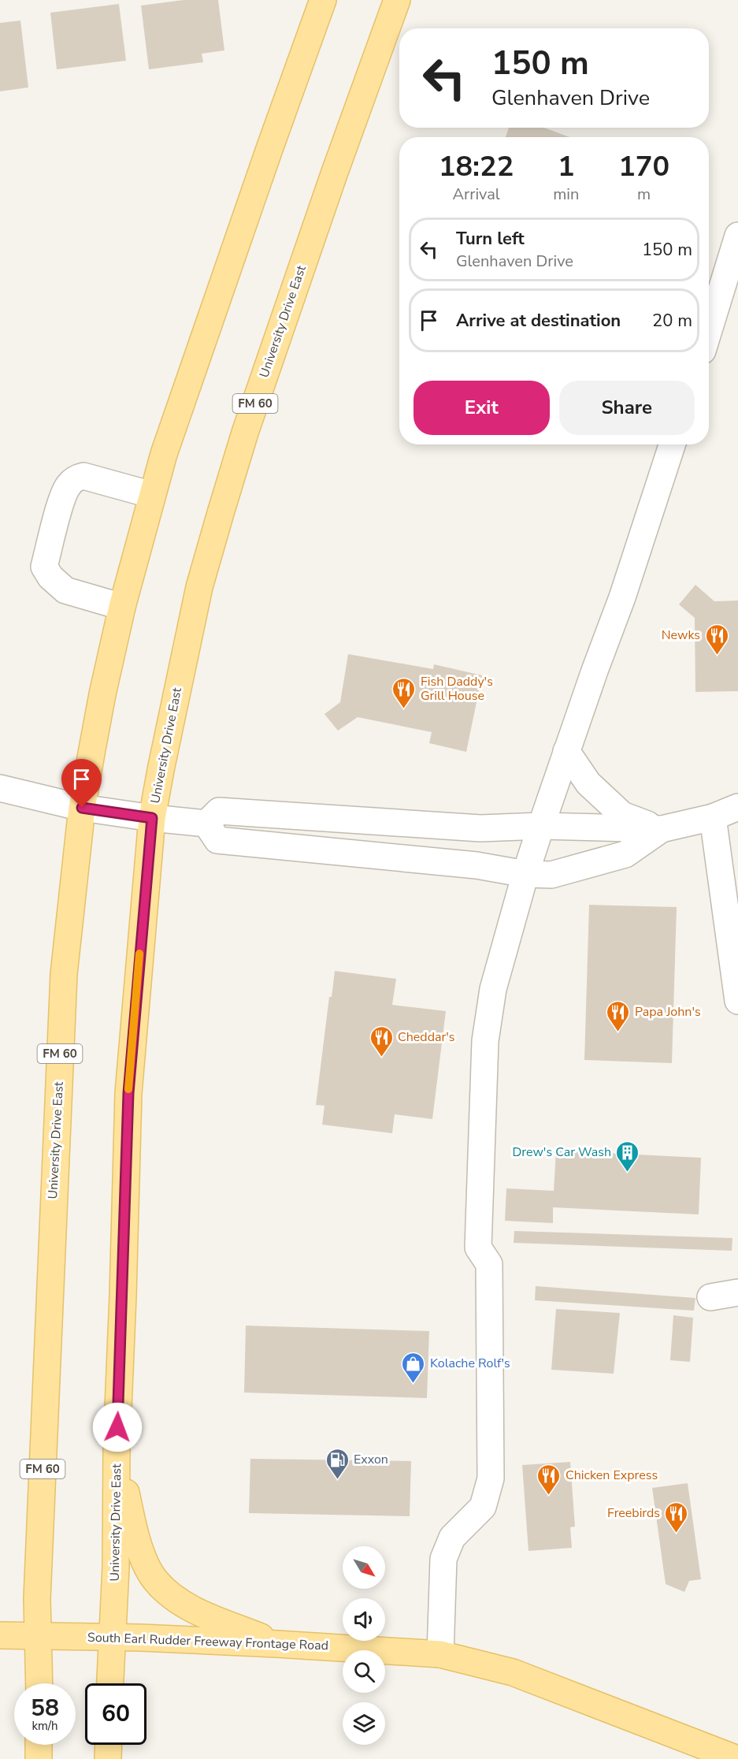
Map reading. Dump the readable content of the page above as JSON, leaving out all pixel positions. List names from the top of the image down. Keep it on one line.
{"streets":{"main road":["University Drive East","FM 60","South Earl Rudder Freeway Frontage Road"]},"crossings":[["University Drive East","South Earl Rudder Freeway Frontage Road"]],"places":{"restaurant":["Newks","Fish Daddy's Grill House","Papa John's","Cheddar's","Chicken Express","Freebirds"],"building":["Drew's Car Wash"],"shop":["Kolache Rolf's"],"fuel station":["Exxon"]},"north":"bottom right","page":{"turn":["150 m","Glenhaven Drive"],"eta":["18:22","Arrival","1","min","170","m"],"list":[{"name":"Turn left","note":"Glenhaven Drive","value":"150 m"},{"name":"Arrive at destination","value":"20 m"}],"buttons":["Exit","Share"],"speed":"58 km/h","limit":"60"}}
